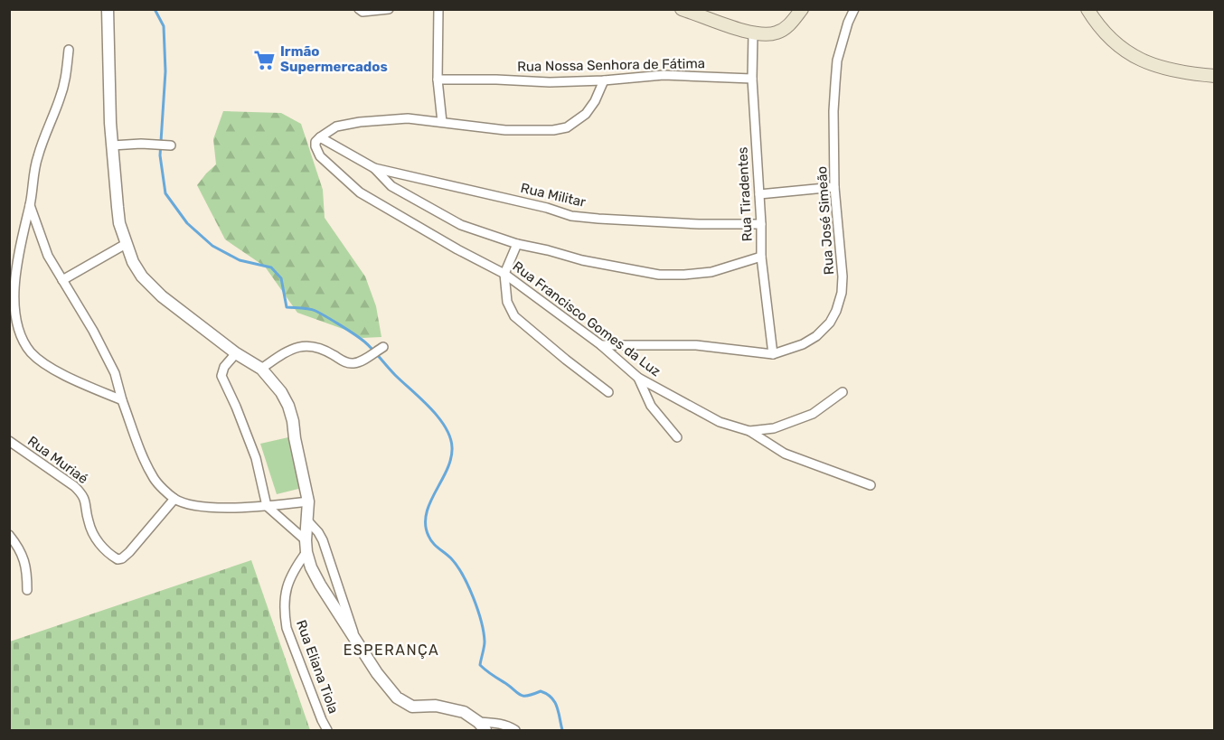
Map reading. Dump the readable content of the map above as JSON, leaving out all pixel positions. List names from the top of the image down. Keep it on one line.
{"streets":{"street":["Rua Nossa Senhora de Fátima","Rua Tiradentes","Rua Militar","Rua José Simeão","Rua Francisco Gomes da Luz","Rua Muriaé","Rua Eliana Tiola"]},"crossings":[["Rua Nossa Senhora de Fátima","Rua Tiradentes"],["Rua Tiradentes","Rua Militar"],["Rua Tiradentes","Rua José Simeão"],["Rua José Simeão","Rua Francisco Gomes da Luz"]],"districts":["ESPERANÇA"],"places":{"supermarket":["Irmão Supermercados"]}}
